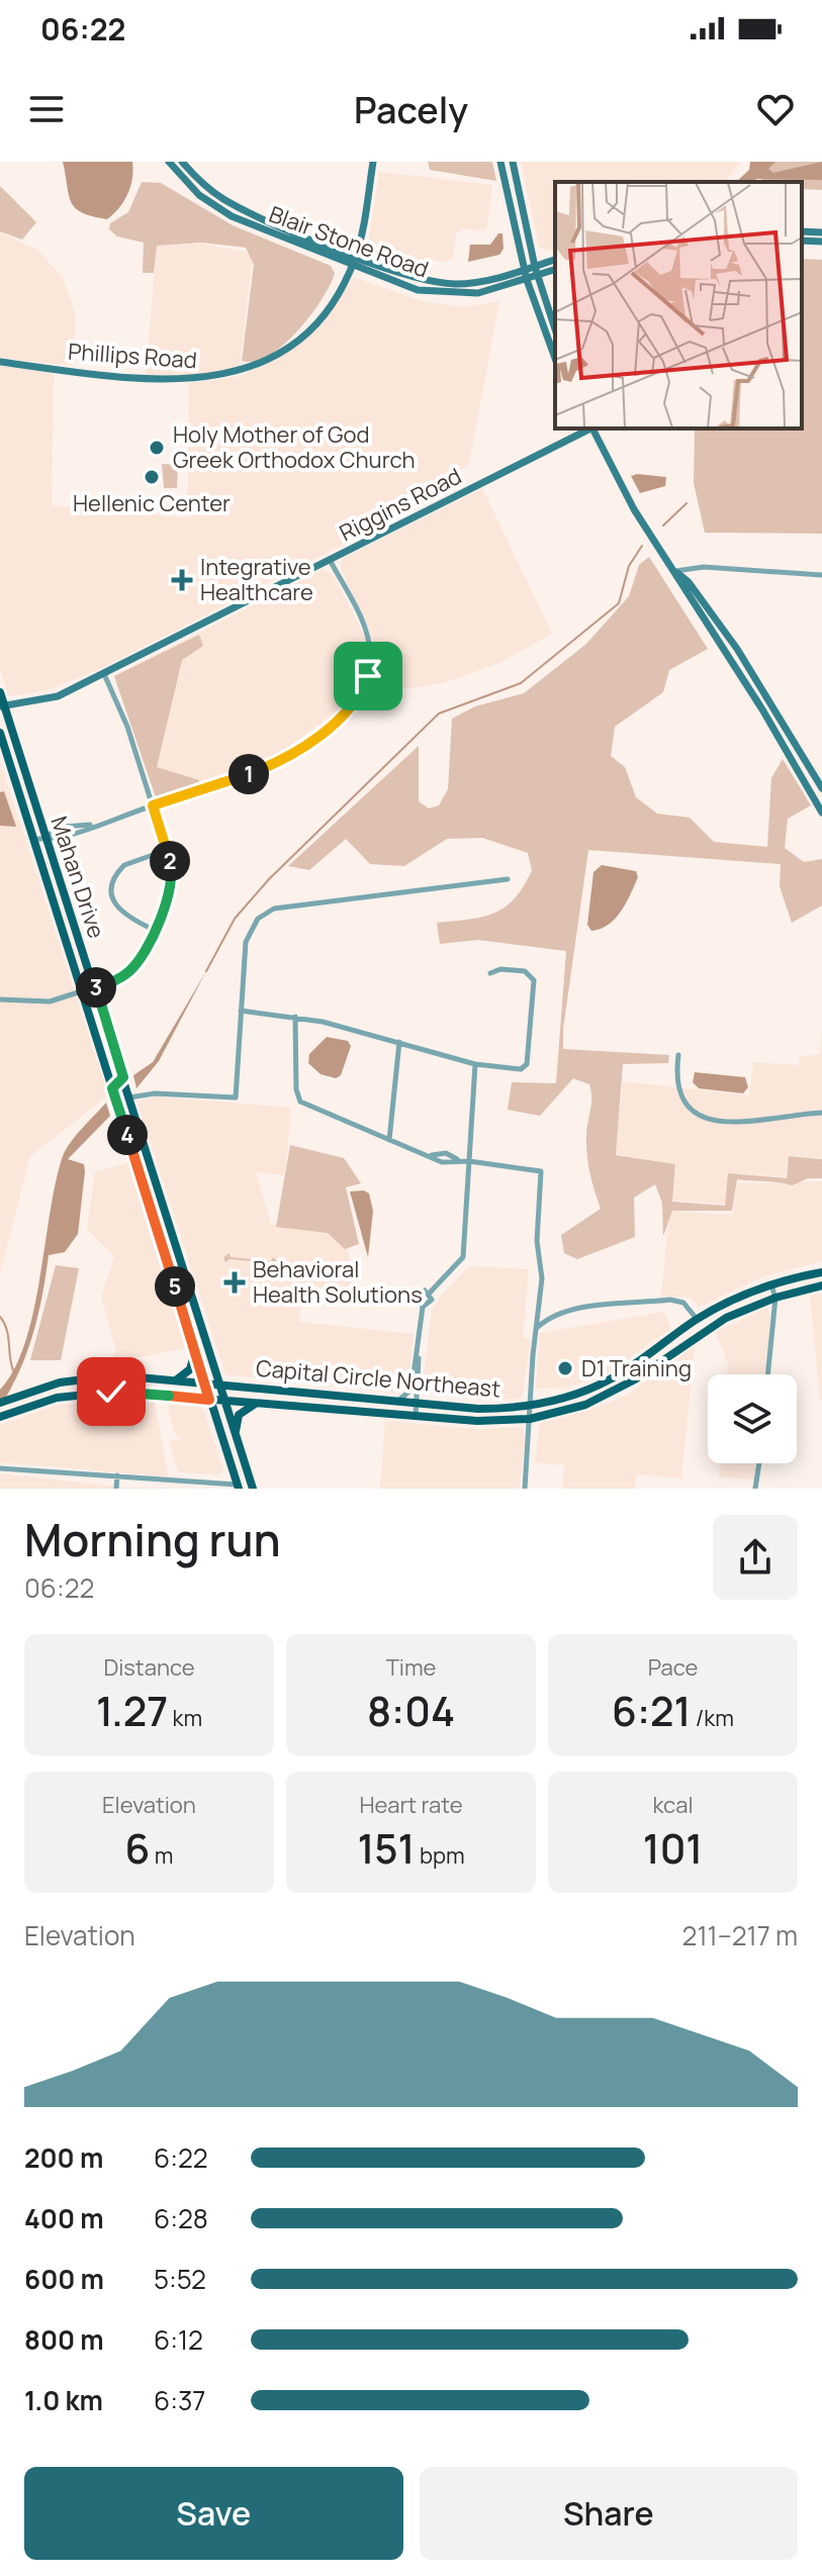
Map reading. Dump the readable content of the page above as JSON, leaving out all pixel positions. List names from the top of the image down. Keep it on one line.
{"streets":{"main road":["Mahan Drive","Capital Circle Northeast"],"street":["Blair Stone Road","Phillips Road","Riggins Road"]},"crossings":[["Blair Stone Road","Phillips Road"],["Riggins Road","Mahan Drive"],["Mahan Drive","Capital Circle Northeast"]],"places":{"other":["Holy Mother of God Greek Orthodox Church","Hellenic Center","D1 Training"],"health":["Integrative Healthcare","Behavioral Health Solutions"]},"page":{"status":"06:22","header":"Pacely","pins":["1","2","3","4","5"],"heading":["Morning run","06:22"],"stats":[["Distance","1.27 km"],["Time","8:04"],["Pace","6:21 /km"],["Elevation","6 m"],["Heart rate","151 bpm"],["kcal","101"]],"chart":["Elevation","211–217 m"],"list":[{"name":"200 m","note":"6:22"},{"name":"400 m","note":"6:28"},{"name":"600 m","note":"5:52"},{"name":"800 m","note":"6:12"},{"name":"1.0 km","note":"6:37"}],"buttons":["Save","Share"]}}
